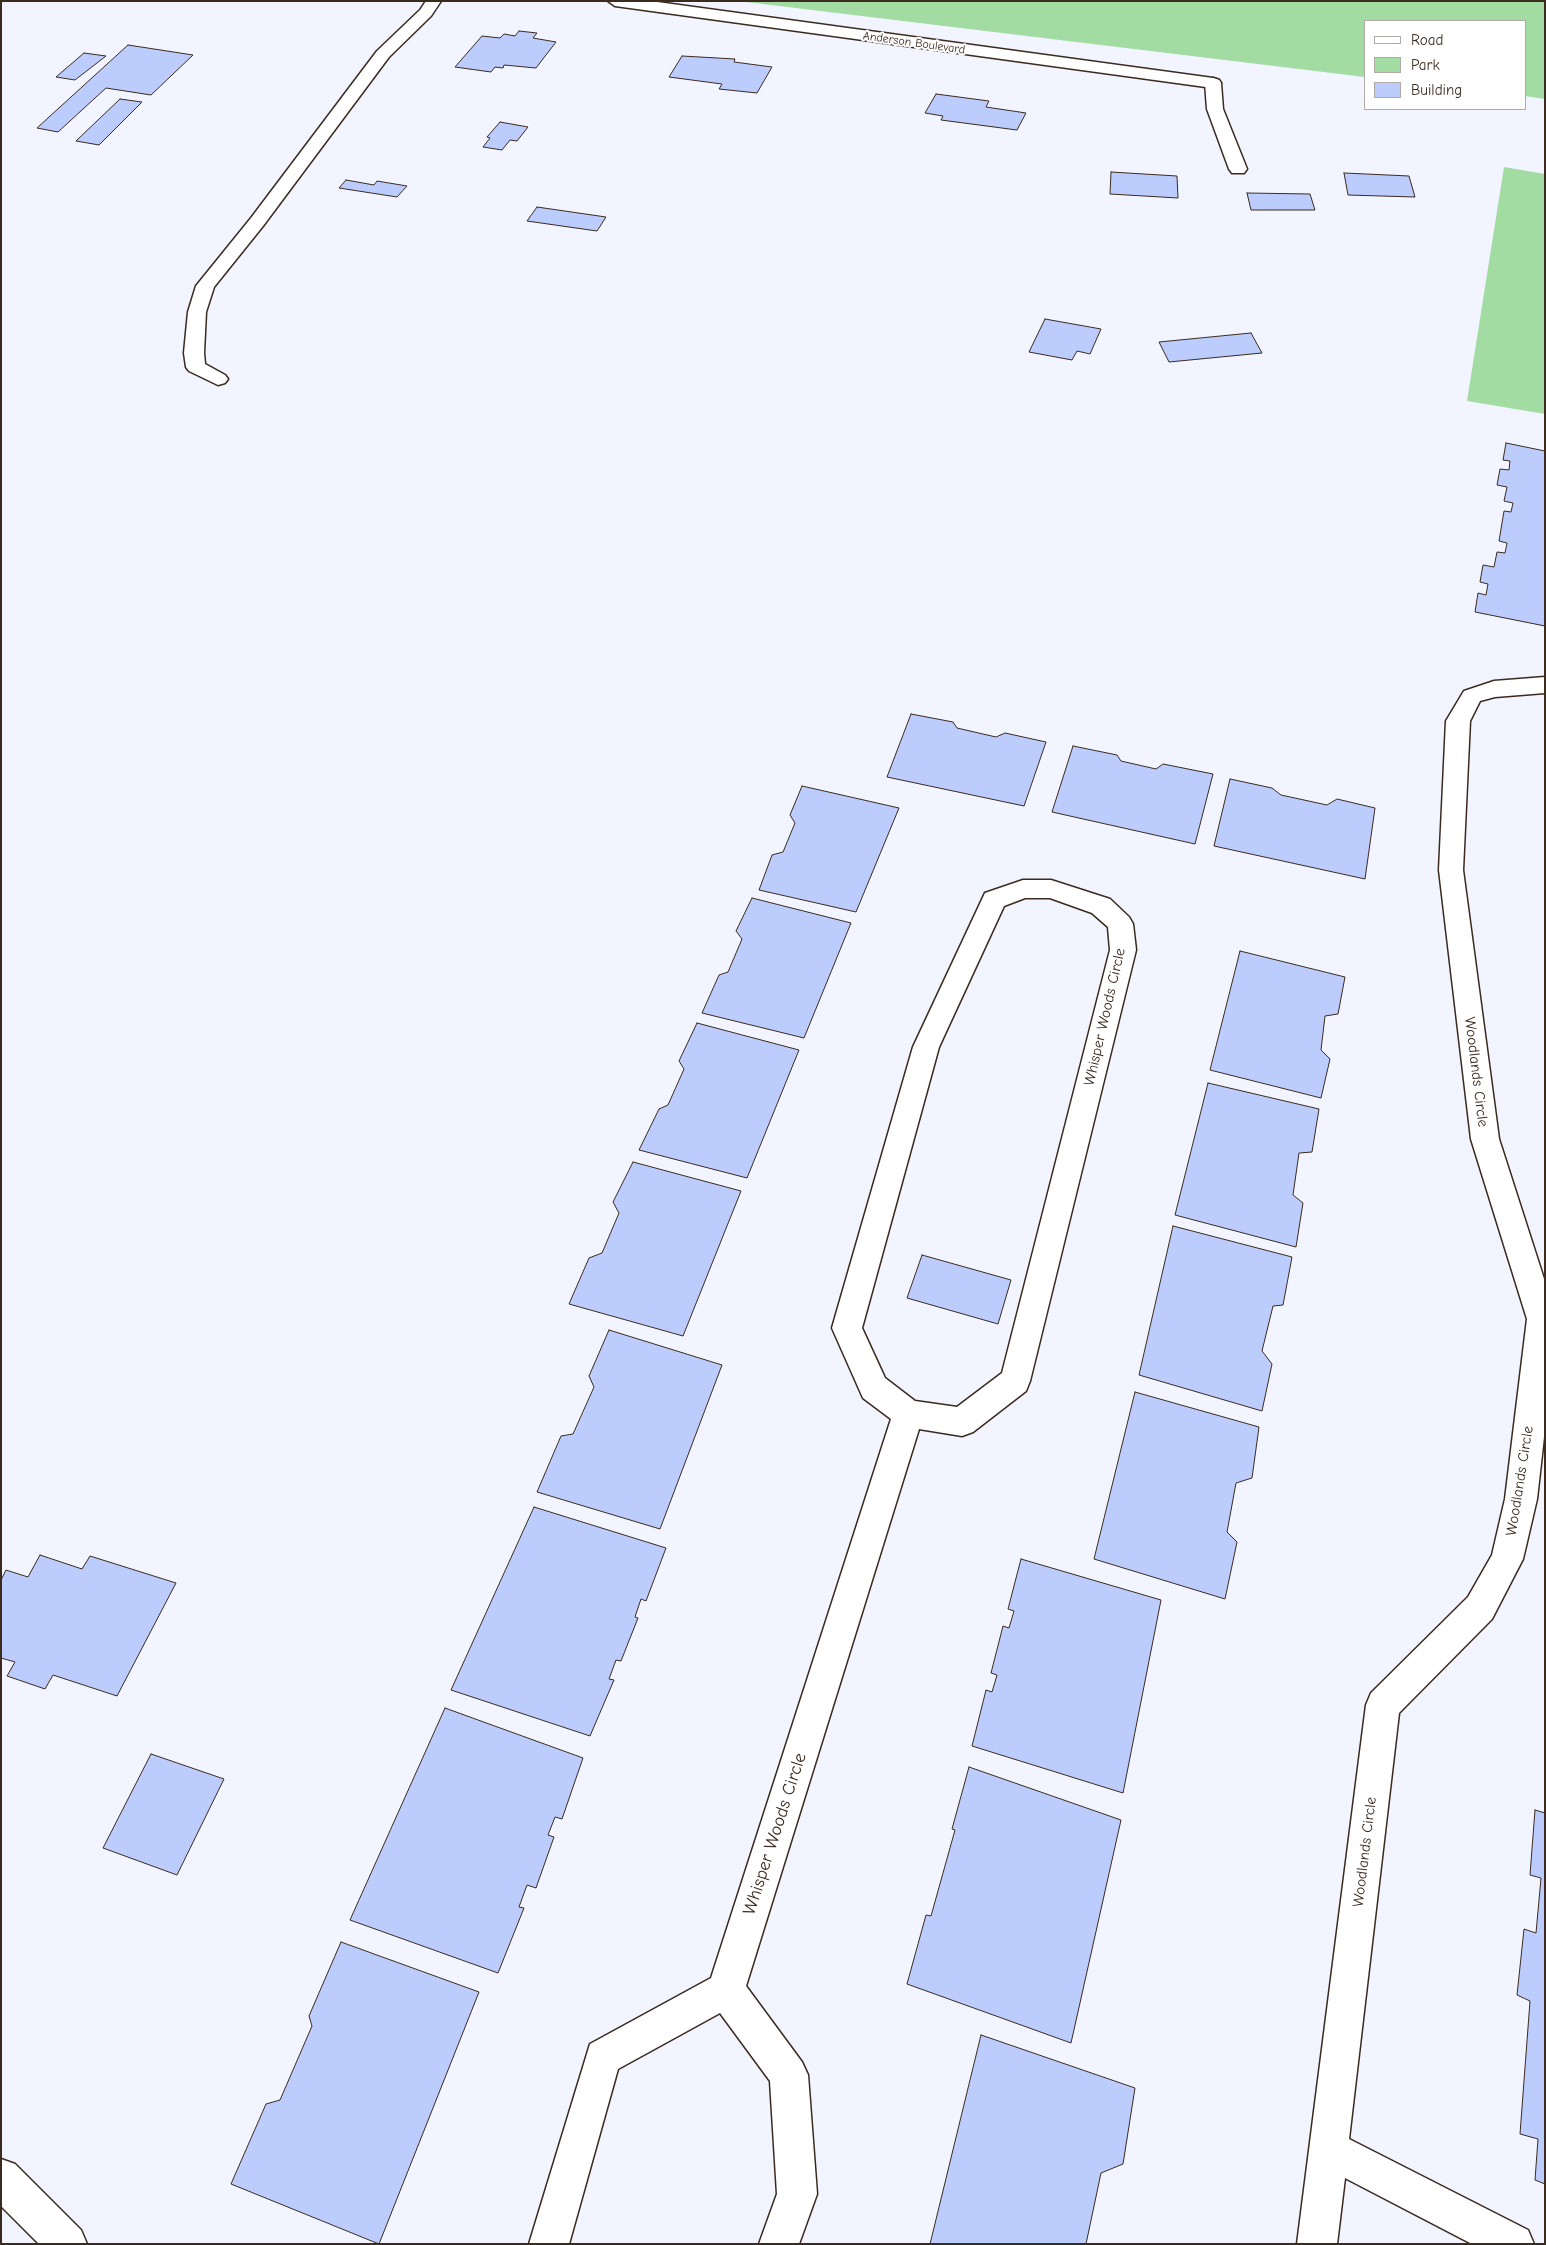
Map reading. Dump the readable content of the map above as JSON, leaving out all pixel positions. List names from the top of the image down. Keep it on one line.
{"streets":{"street":["Anderson Boulevard","Whisper Woods Circle","Woodlands Circle"]},"legend":["Road","Park","Building"]}
